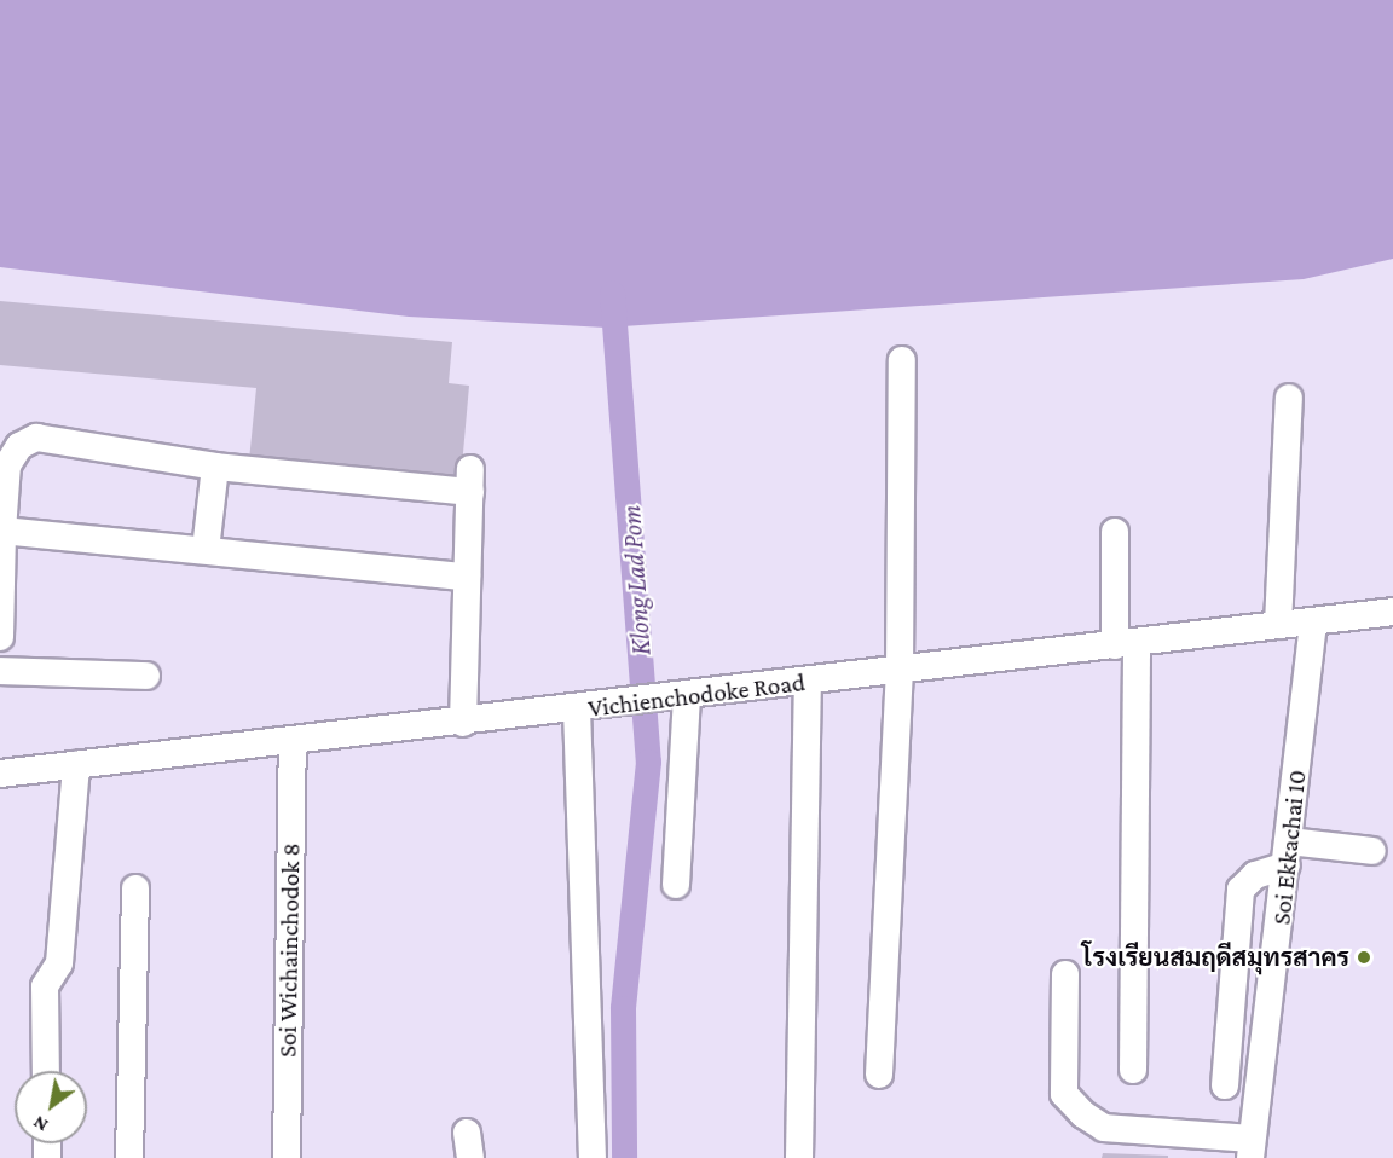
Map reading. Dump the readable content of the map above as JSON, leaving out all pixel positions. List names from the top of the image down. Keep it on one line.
{"streets":{"street":["Vichienchodoke Road","Soi Ekkachai 10","Soi Wichainchodok 8"]},"crossings":[["Vichienchodoke Road","Soi Ekkachai 10"],["Vichienchodoke Road","Soi Wichainchodok 8"]],"water":["Klong Lad Pom"],"places":["โรงเรียนสมฤดีสมุทรสาคร"],"north":"bottom left"}
